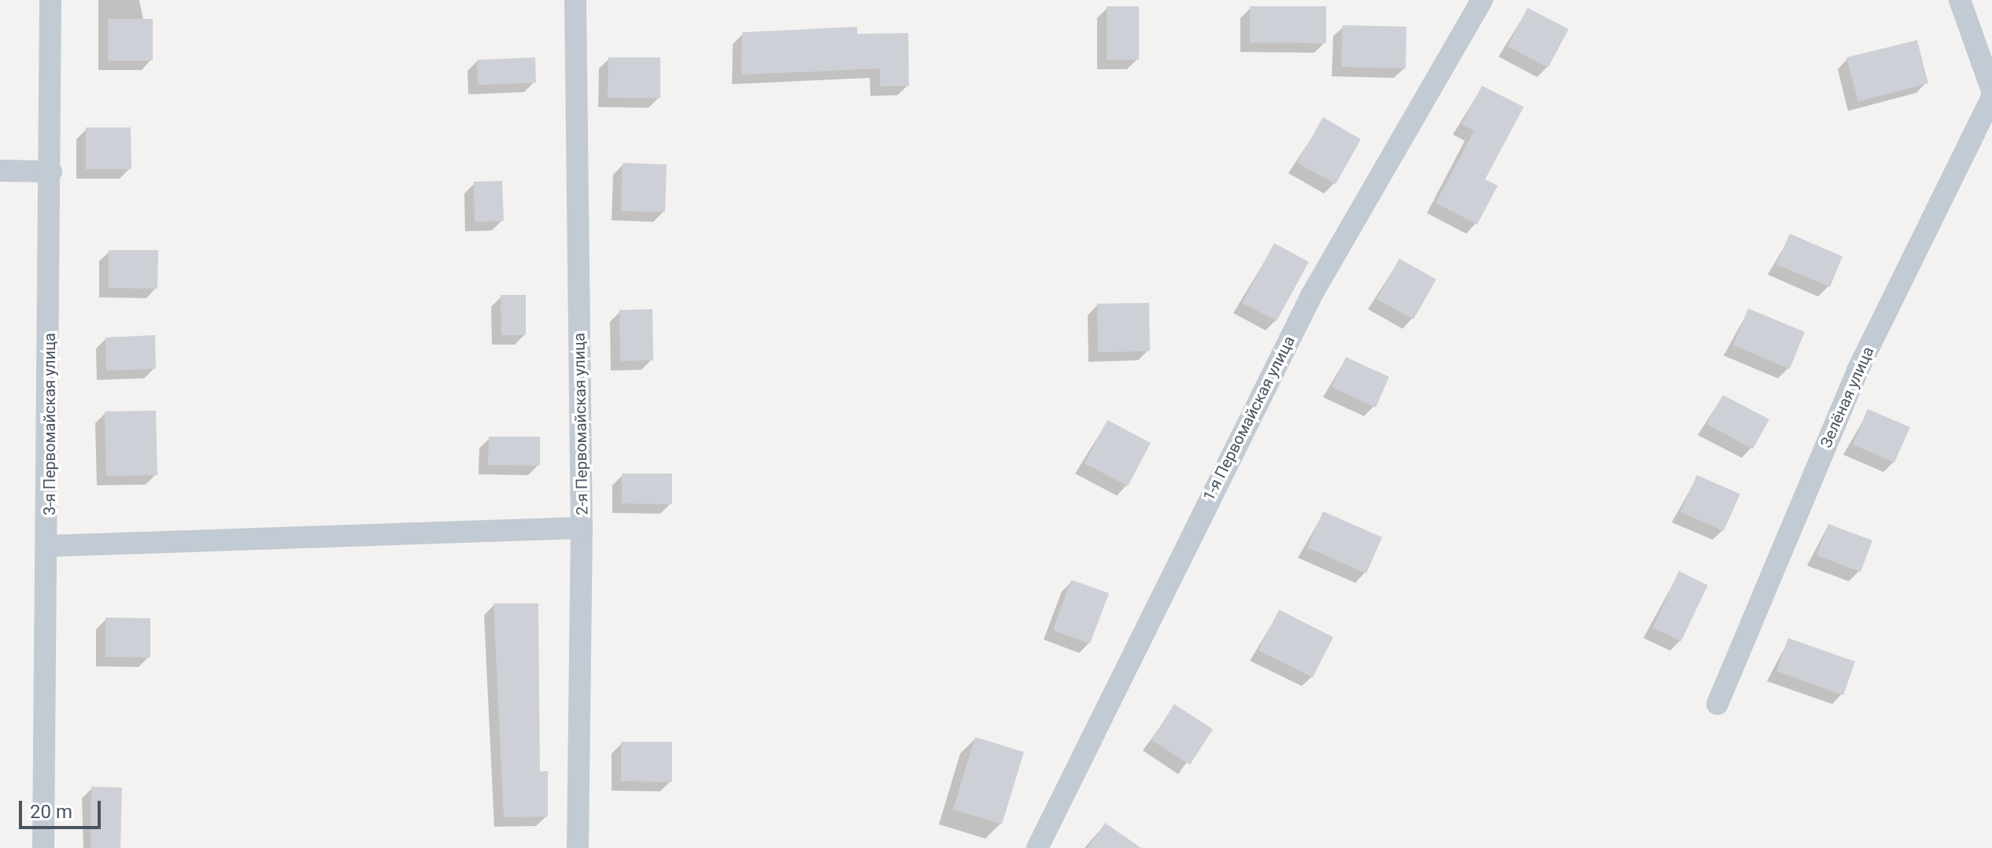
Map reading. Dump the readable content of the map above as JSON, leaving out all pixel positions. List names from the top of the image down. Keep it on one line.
{"streets":{"street":["Зелёная улица","1-я Первомайская улица","3-я Первомайская улица","2-я Первомайская улица"]},"scale_bar":"20 m"}
